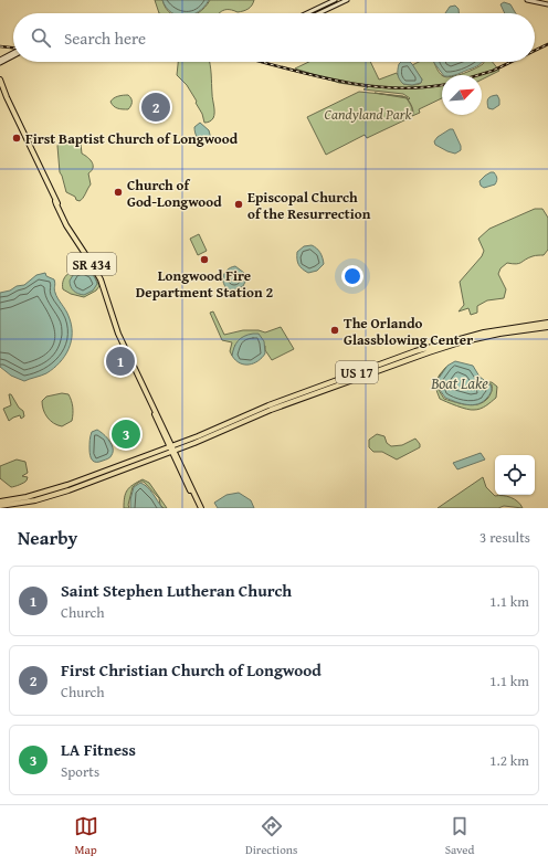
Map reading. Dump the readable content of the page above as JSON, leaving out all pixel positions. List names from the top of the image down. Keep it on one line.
{"streets":{"main road":["SR 434","US 17"]},"crossings":[["SR 434","US 17"]],"water":["Boat Lake"],"parks":["Candyland Park"],"places":["First Baptist Church of Longwood","Church of God-Longwood","Episcopal Church of the Resurrection","Longwood Fire Department Station 2","The Orlando Glassblowing Center"],"north":"top right","page":{"search":"Search here","pins":["2","1","3"],"heading":["Nearby","3 results"],"list":[{"mark":"1","name":"Saint Stephen Lutheran Church","note":"Church","value":"1.1 km"},{"mark":"2","name":"First Christian Church of Longwood","note":"Church","value":"1.1 km"},{"mark":"3","name":"LA Fitness","note":"Sports","value":"1.2 km"}],"nav":["Map","Directions","Saved"]}}
